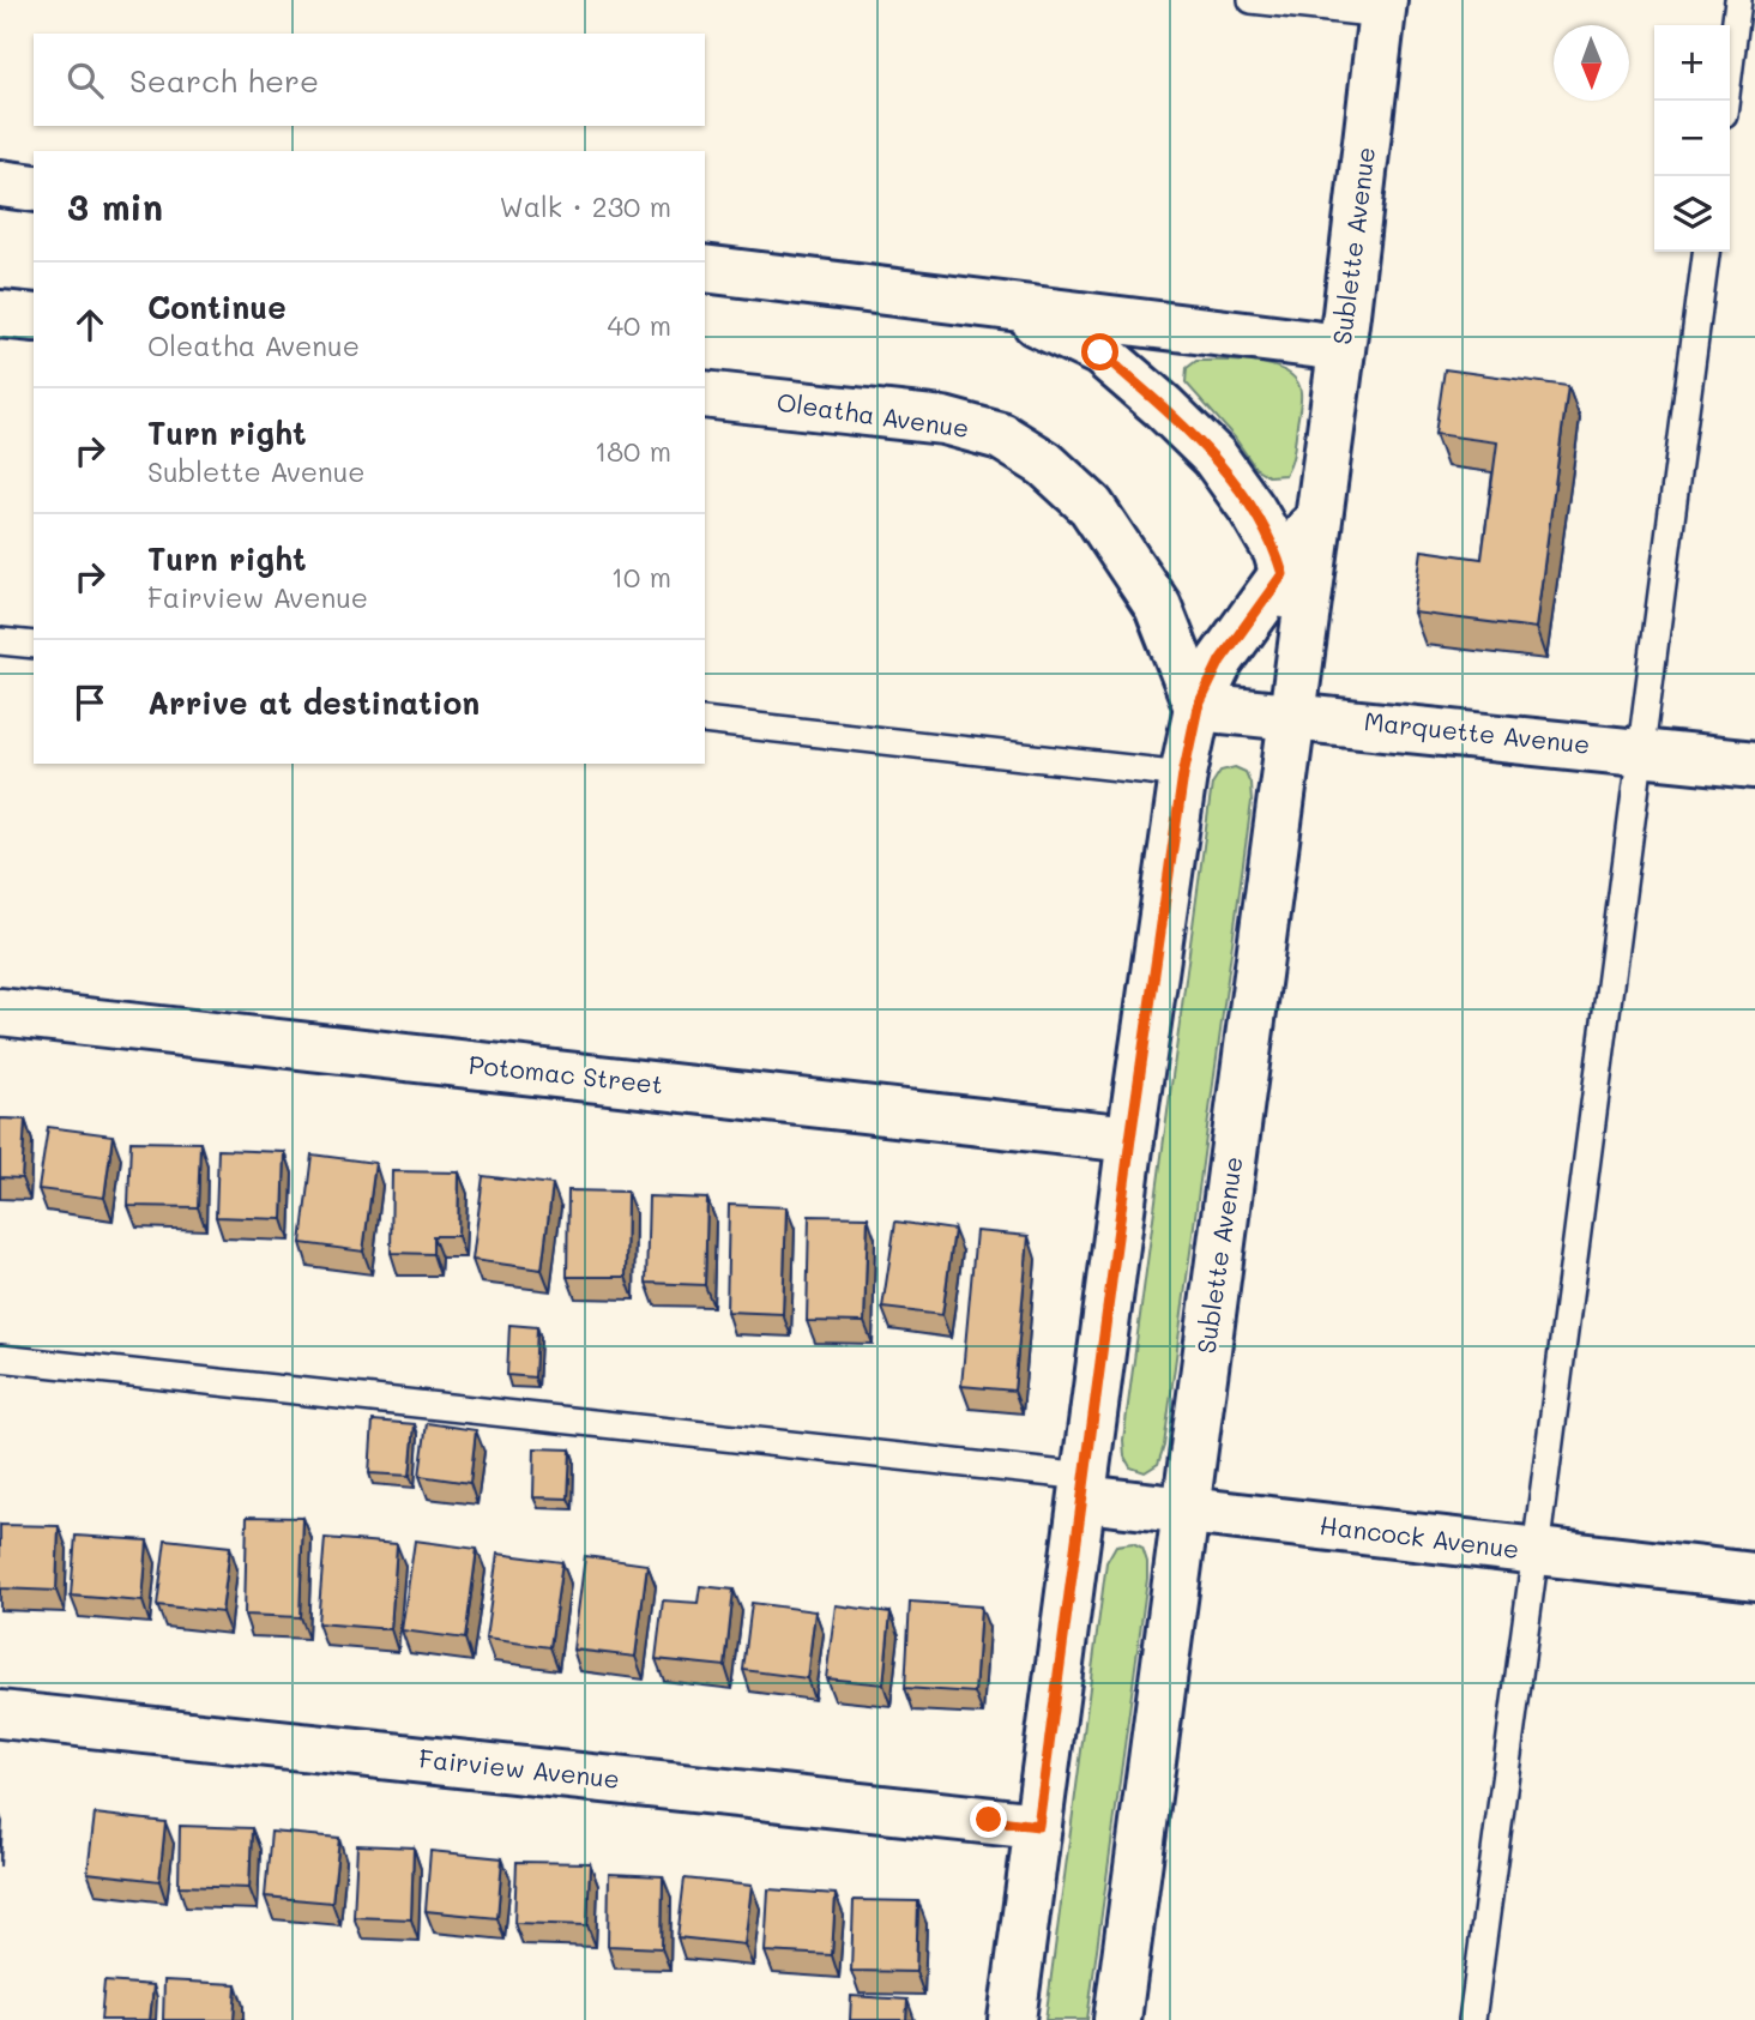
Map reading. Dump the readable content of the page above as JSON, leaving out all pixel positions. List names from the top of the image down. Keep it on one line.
{"streets":{"street":["Sublette Avenue","Oleatha Avenue","Marquette Avenue","Potomac Street","Hancock Avenue","Fairview Avenue"]},"crossings":[["Sublette Avenue","Oleatha Avenue"],["Sublette Avenue","Marquette Avenue"],["Sublette Avenue","Potomac Street"],["Sublette Avenue","Hancock Avenue"],["Sublette Avenue","Fairview Avenue"],["Oleatha Avenue","Marquette Avenue"]],"north":"bottom","page":{"map_buttons":["+","−"],"search":"Search here","heading":["3 min","Walk · 230 m"],"list":[["Continue","Oleatha Avenue","40 m"],["Turn right","Sublette Avenue","180 m"],["Turn right","Fairview Avenue","10 m"],"Arrive at destination"]}}
